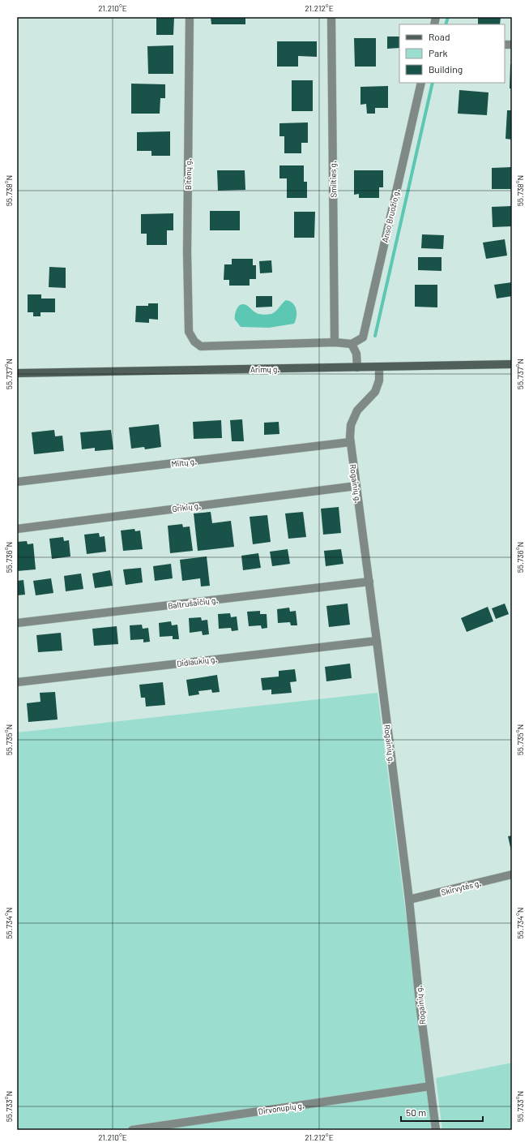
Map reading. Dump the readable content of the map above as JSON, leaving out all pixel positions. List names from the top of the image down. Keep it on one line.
{"streets":{"main road":["Arimų g."],"street":["Bitėnų g.","Smilties g.","Anso Bruožio g.","Miltų g.","Rogainių g.","Grikių g.","Baltrušaičių g.","Didlaukių g.","Skirvytės g.","Dirvonupių g."]},"crossings":[["Bitėnų g.","Smilties g."],["Arimų g.","Rogainių g."],["Miltų g.","Rogainių g."],["Rogainių g.","Grikių g."],["Rogainių g.","Baltrušaičių g."],["Rogainių g.","Didlaukių g."],["Rogainių g.","Skirvytės g."],["Rogainių g.","Dirvonupių g."]],"legend":["Road","Park","Building"],"scale_bar":"50 m","coordinates":["21.210°E","21.212°E","55.738°N","55.737°N","55.736°N","55.735°N","55.734°N","55.733°N"]}
